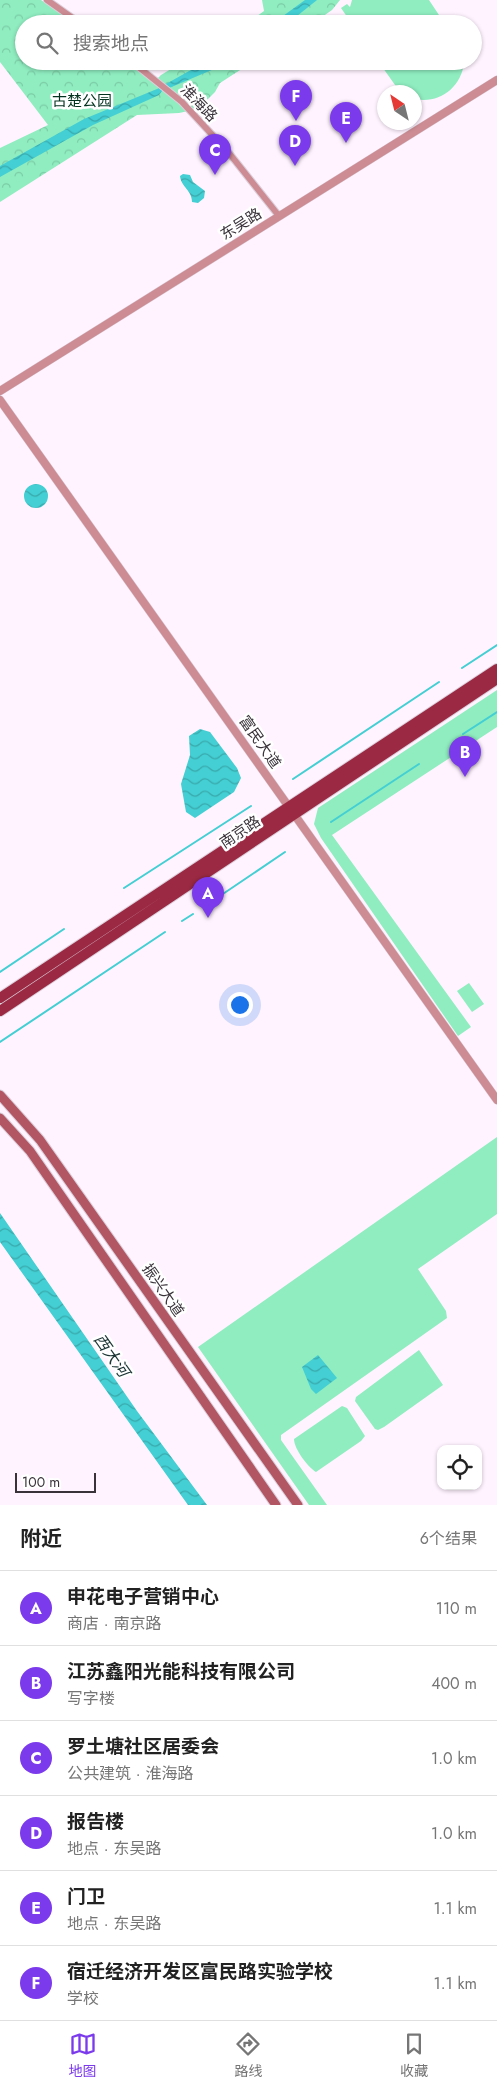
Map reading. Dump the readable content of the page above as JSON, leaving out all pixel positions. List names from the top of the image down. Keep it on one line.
{"streets":{"main road":["南京路","振兴大道"],"street":["淮海路","东吴路","富民大道"]},"crossings":[["淮海路","东吴路"],["富民大道","南京路"]],"water":["西大河"],"parks":["古楚公园"],"scale_bar":"100 m","north":"top left","page":{"search":"搜索地点","pins":["F","E","D","C","B","A"],"scale":"100 m","heading":["附近","6个结果"],"list":[{"mark":"A","name":"申花电子营销中心","note":"商店 · 南京路","value":"110 m"},{"mark":"B","name":"江苏鑫阳光能科技有限公司","note":"写字楼","value":"400 m"},{"mark":"C","name":"罗土塘社区居委会","note":"公共建筑 · 淮海路","value":"1.0 km"},{"mark":"D","name":"报告楼","note":"地点 · 东吴路","value":"1.0 km"},{"mark":"E","name":"门卫","note":"地点 · 东吴路","value":"1.1 km"},{"mark":"F","name":"宿迁经济开发区富民路实验学校","note":"学校","value":"1.1 km"}],"nav":["地图","路线","收藏"]}}
